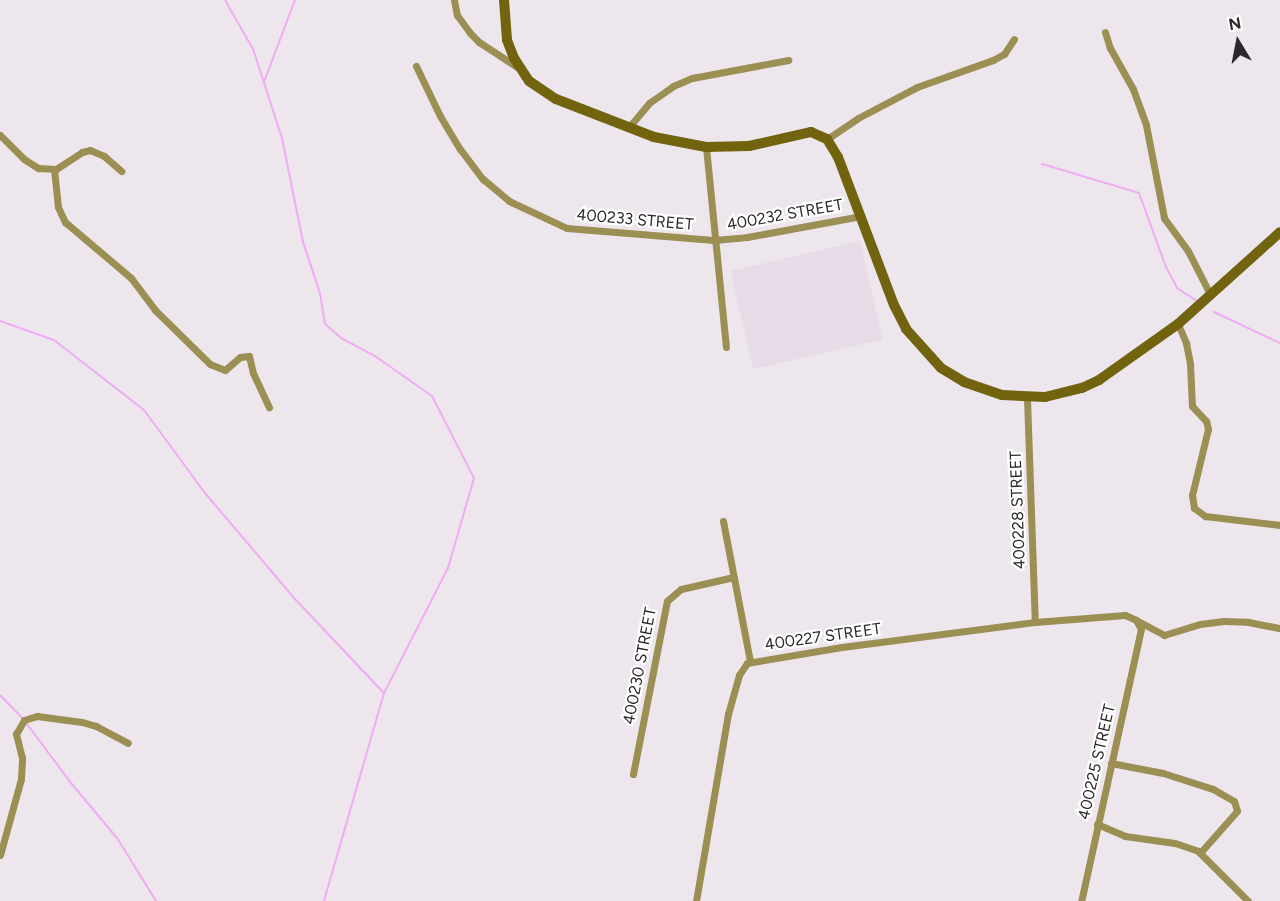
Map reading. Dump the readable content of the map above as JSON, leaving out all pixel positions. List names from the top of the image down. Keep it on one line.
{"streets":{"street":["400232 STREET","400233 STREET","400228 STREET","400227 STREET","400230 STREET","400225 STREET"]},"crossings":[["400232 STREET","400233 STREET"],["400228 STREET","400227 STREET"],["400227 STREET","400225 STREET"]],"north":"top"}
